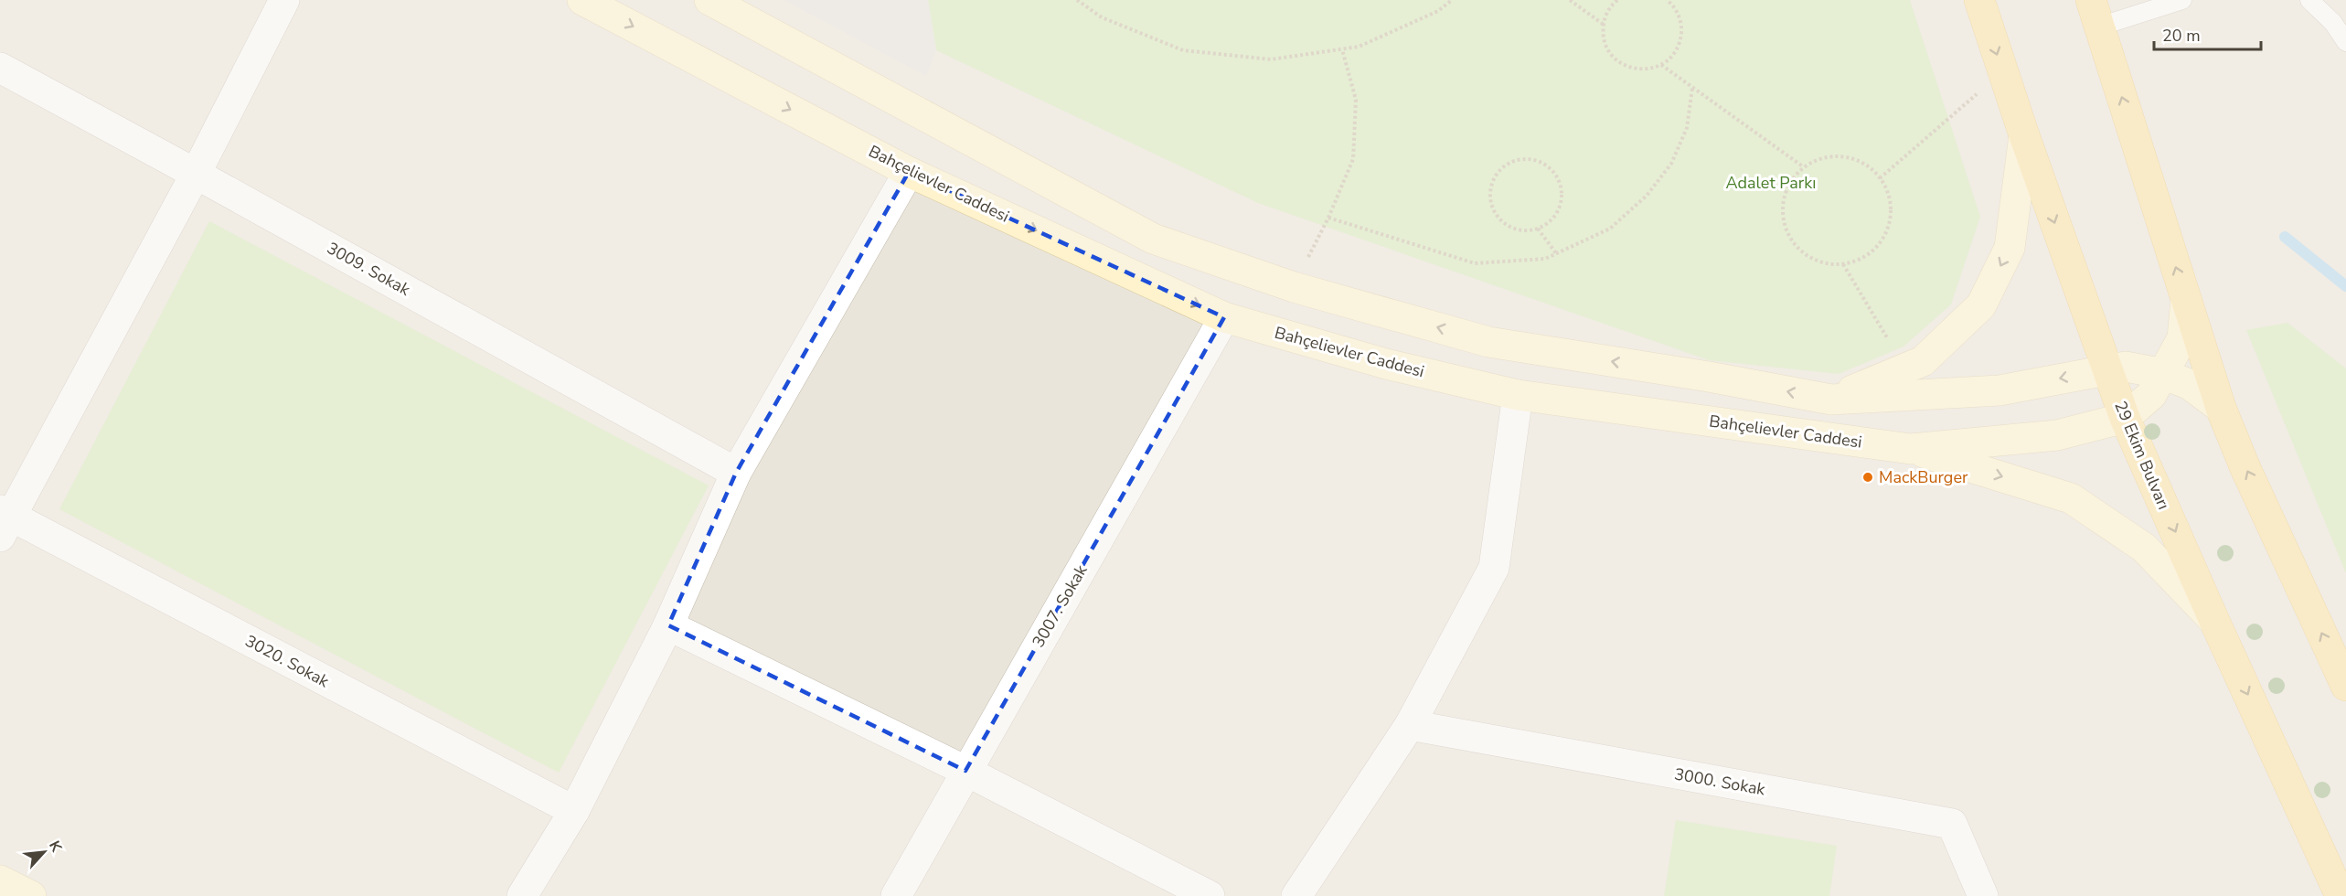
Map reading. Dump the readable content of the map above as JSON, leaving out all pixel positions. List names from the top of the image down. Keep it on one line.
{"streets":{"main road":["29 Ekim Bulvarı"],"street":["Bahçelievler Caddesi","3009. Sokak","3007. Sokak","3020. Sokak","3000. Sokak"]},"crossings":[["Bahçelievler Caddesi","29 Ekim Bulvarı"],["Bahçelievler Caddesi","3007. Sokak"]],"parks":["Adalet Parkı"],"places":["MackBurger"],"scale_bar":"20 m","north":"top right"}
